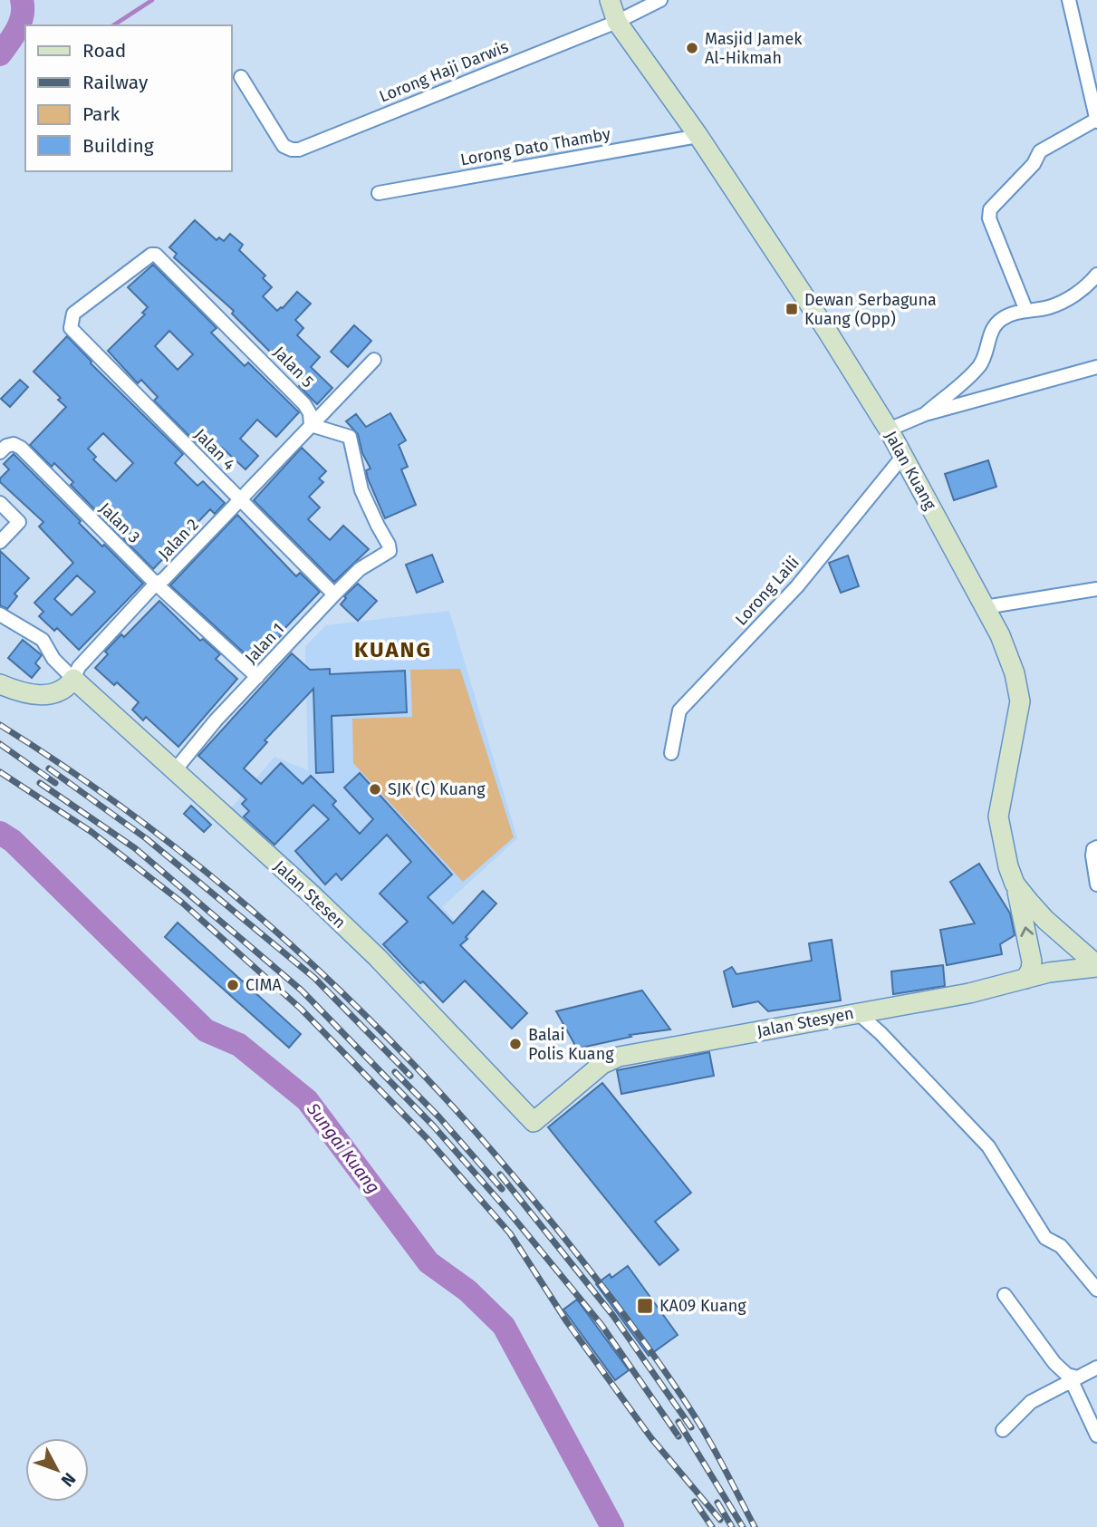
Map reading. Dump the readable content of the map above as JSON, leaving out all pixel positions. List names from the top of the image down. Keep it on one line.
{"streets":{"main road":["Jalan Kuang","Jalan Stesen","Jalan Stesyen"],"street":["Lorong Haji Darwis","Lorong Dato Thamby","Jalan 5","Jalan 4","Jalan 3","Jalan 2","Lorong Laili","Jalan 1"]},"crossings":[["Lorong Haji Darwis","Jalan Kuang"],["Lorong Dato Thamby","Jalan Kuang"],["Jalan 5","Jalan 4"],["Jalan 5","Jalan 2"],["Jalan 5","Jalan 1"],["Jalan 4","Jalan 2"],["Jalan 4","Jalan 1"],["Jalan Kuang","Lorong Laili"],["Jalan Kuang","Jalan Stesyen"],["Jalan 3","Jalan 2"],["Jalan 3","Jalan 1"],["Jalan 2","Jalan 1"],["Jalan 2","Jalan Stesen"],["Jalan 1","Jalan Stesen"],["Jalan Stesen","Jalan Stesyen"]],"districts":["KUANG"],"water":["Sungai Kuang"],"places":{"other":["Masjid Jamek Al-Hikmah","SJK (C) Kuang","CIMA","Balai Polis Kuang"],"transit":["Dewan Serbaguna Kuang (Opp)","KA09 Kuang"]},"legend":["Road","Railway","Park","Building"],"north":"bottom right"}
